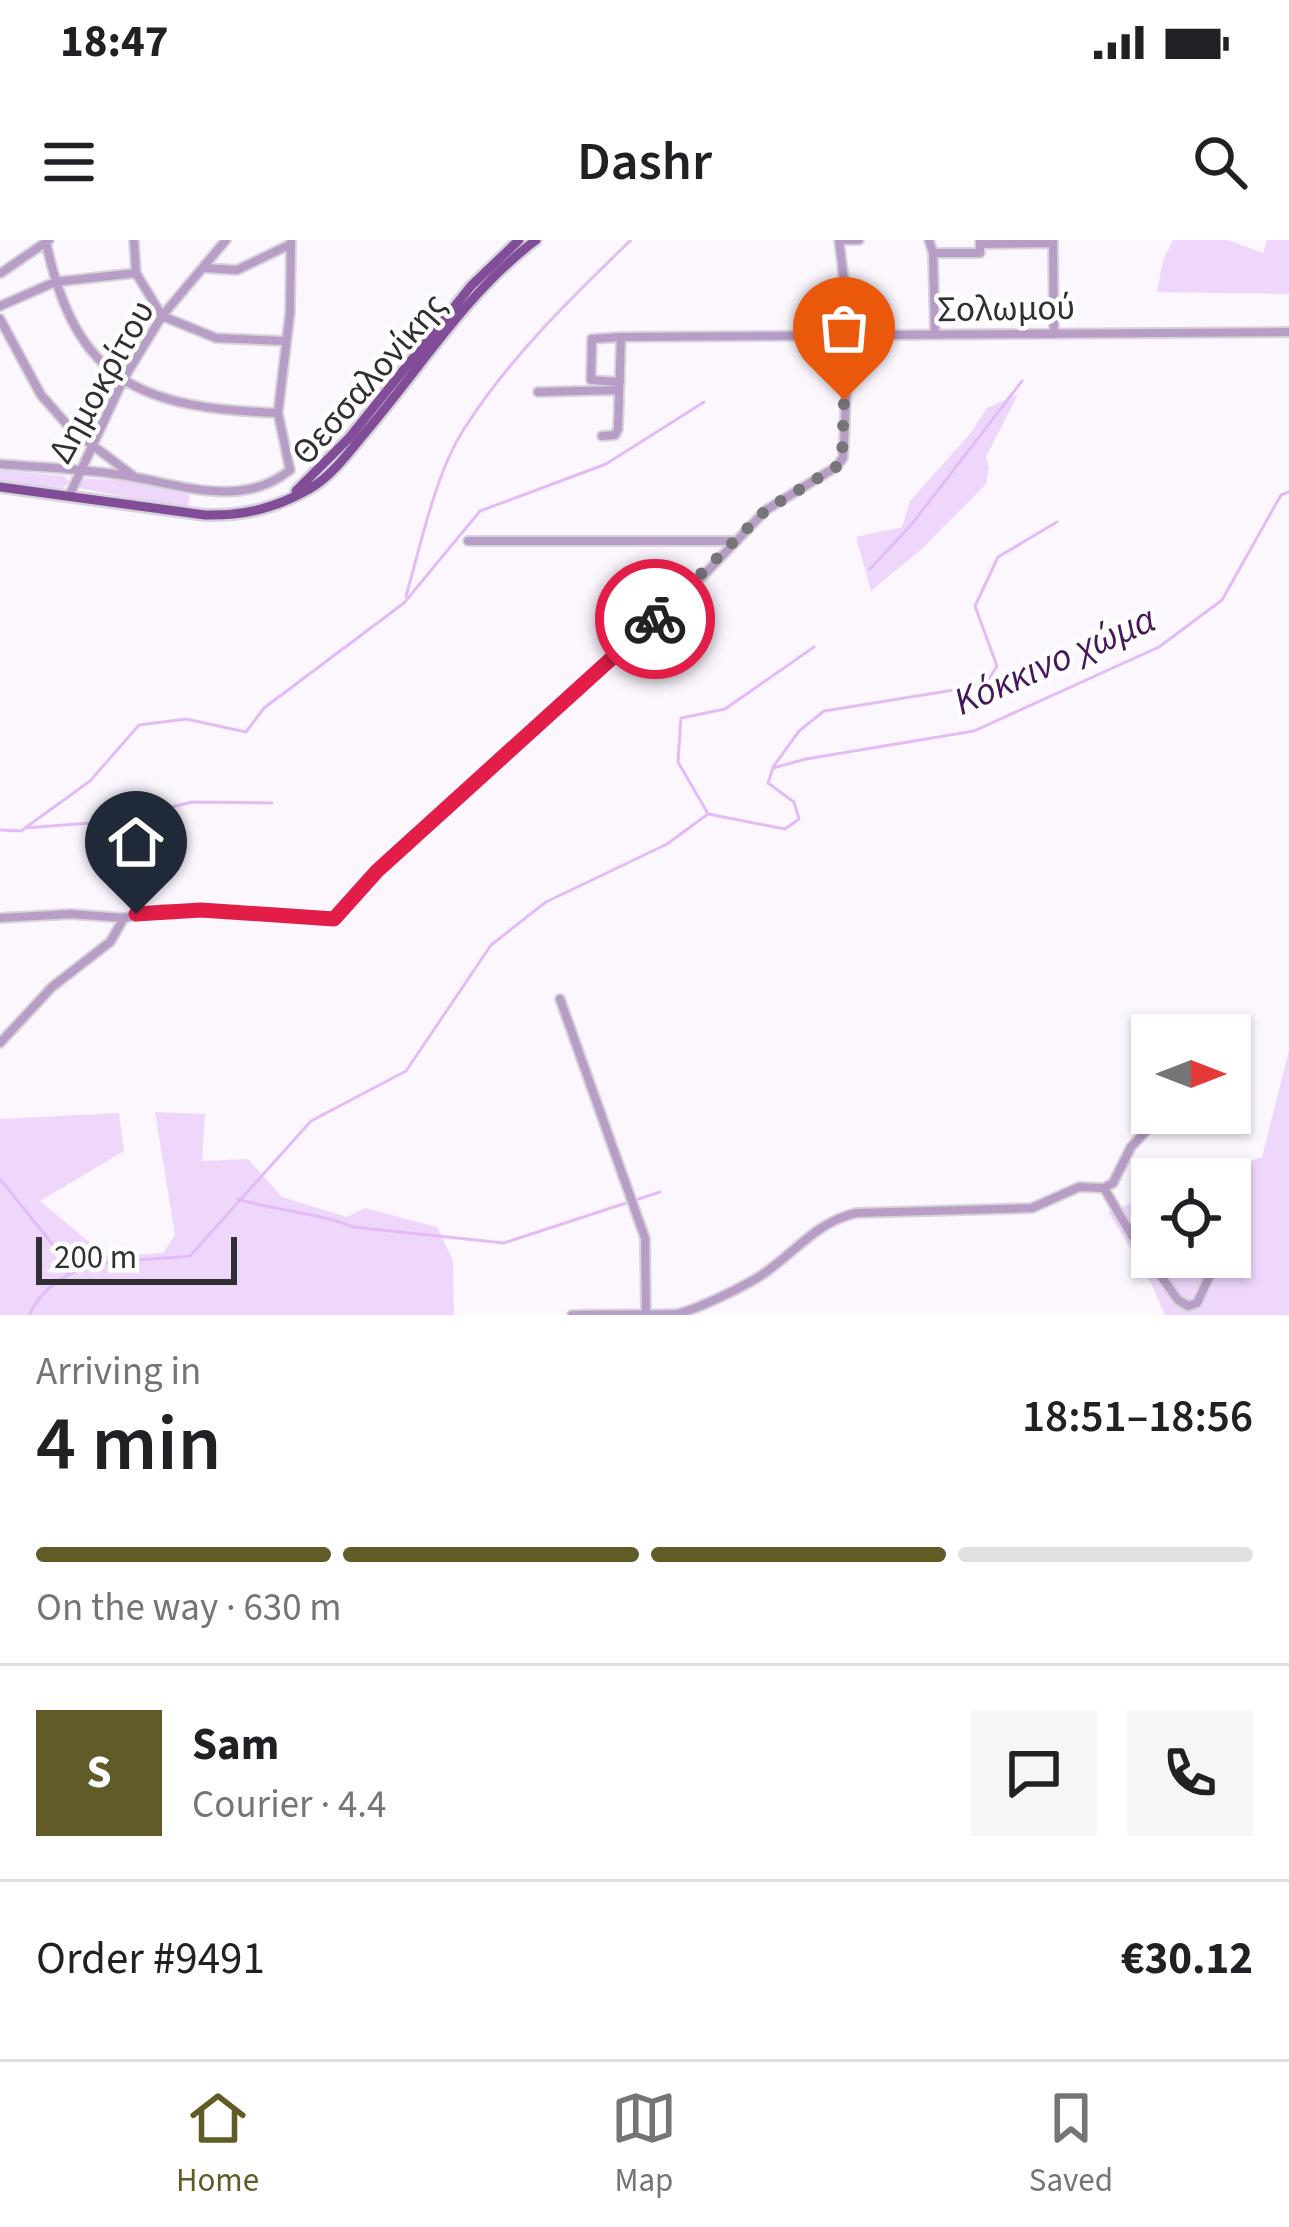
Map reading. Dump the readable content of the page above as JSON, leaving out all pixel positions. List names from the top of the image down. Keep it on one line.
{"streets":{"main road":["Θεσσαλονίκης"],"street":["Σολωμού","Δημοκρίτου"]},"crossings":[["Θεσσαλονίκης","Δημοκρίτου"]],"water":["Κόκκινο χώμα"],"scale_bar":"200 m","north":"right","page":{"status":"18:47","header":"Dashr","scale":"200 m","heading":["4 min","Arriving in","18:51–18:56"],"panel":["Sam","Courier · 4.4","Order #9491","€30.12"],"bar":"On the way · 630 m","round":"S","tabs":["Home","Map","Saved"]}}
